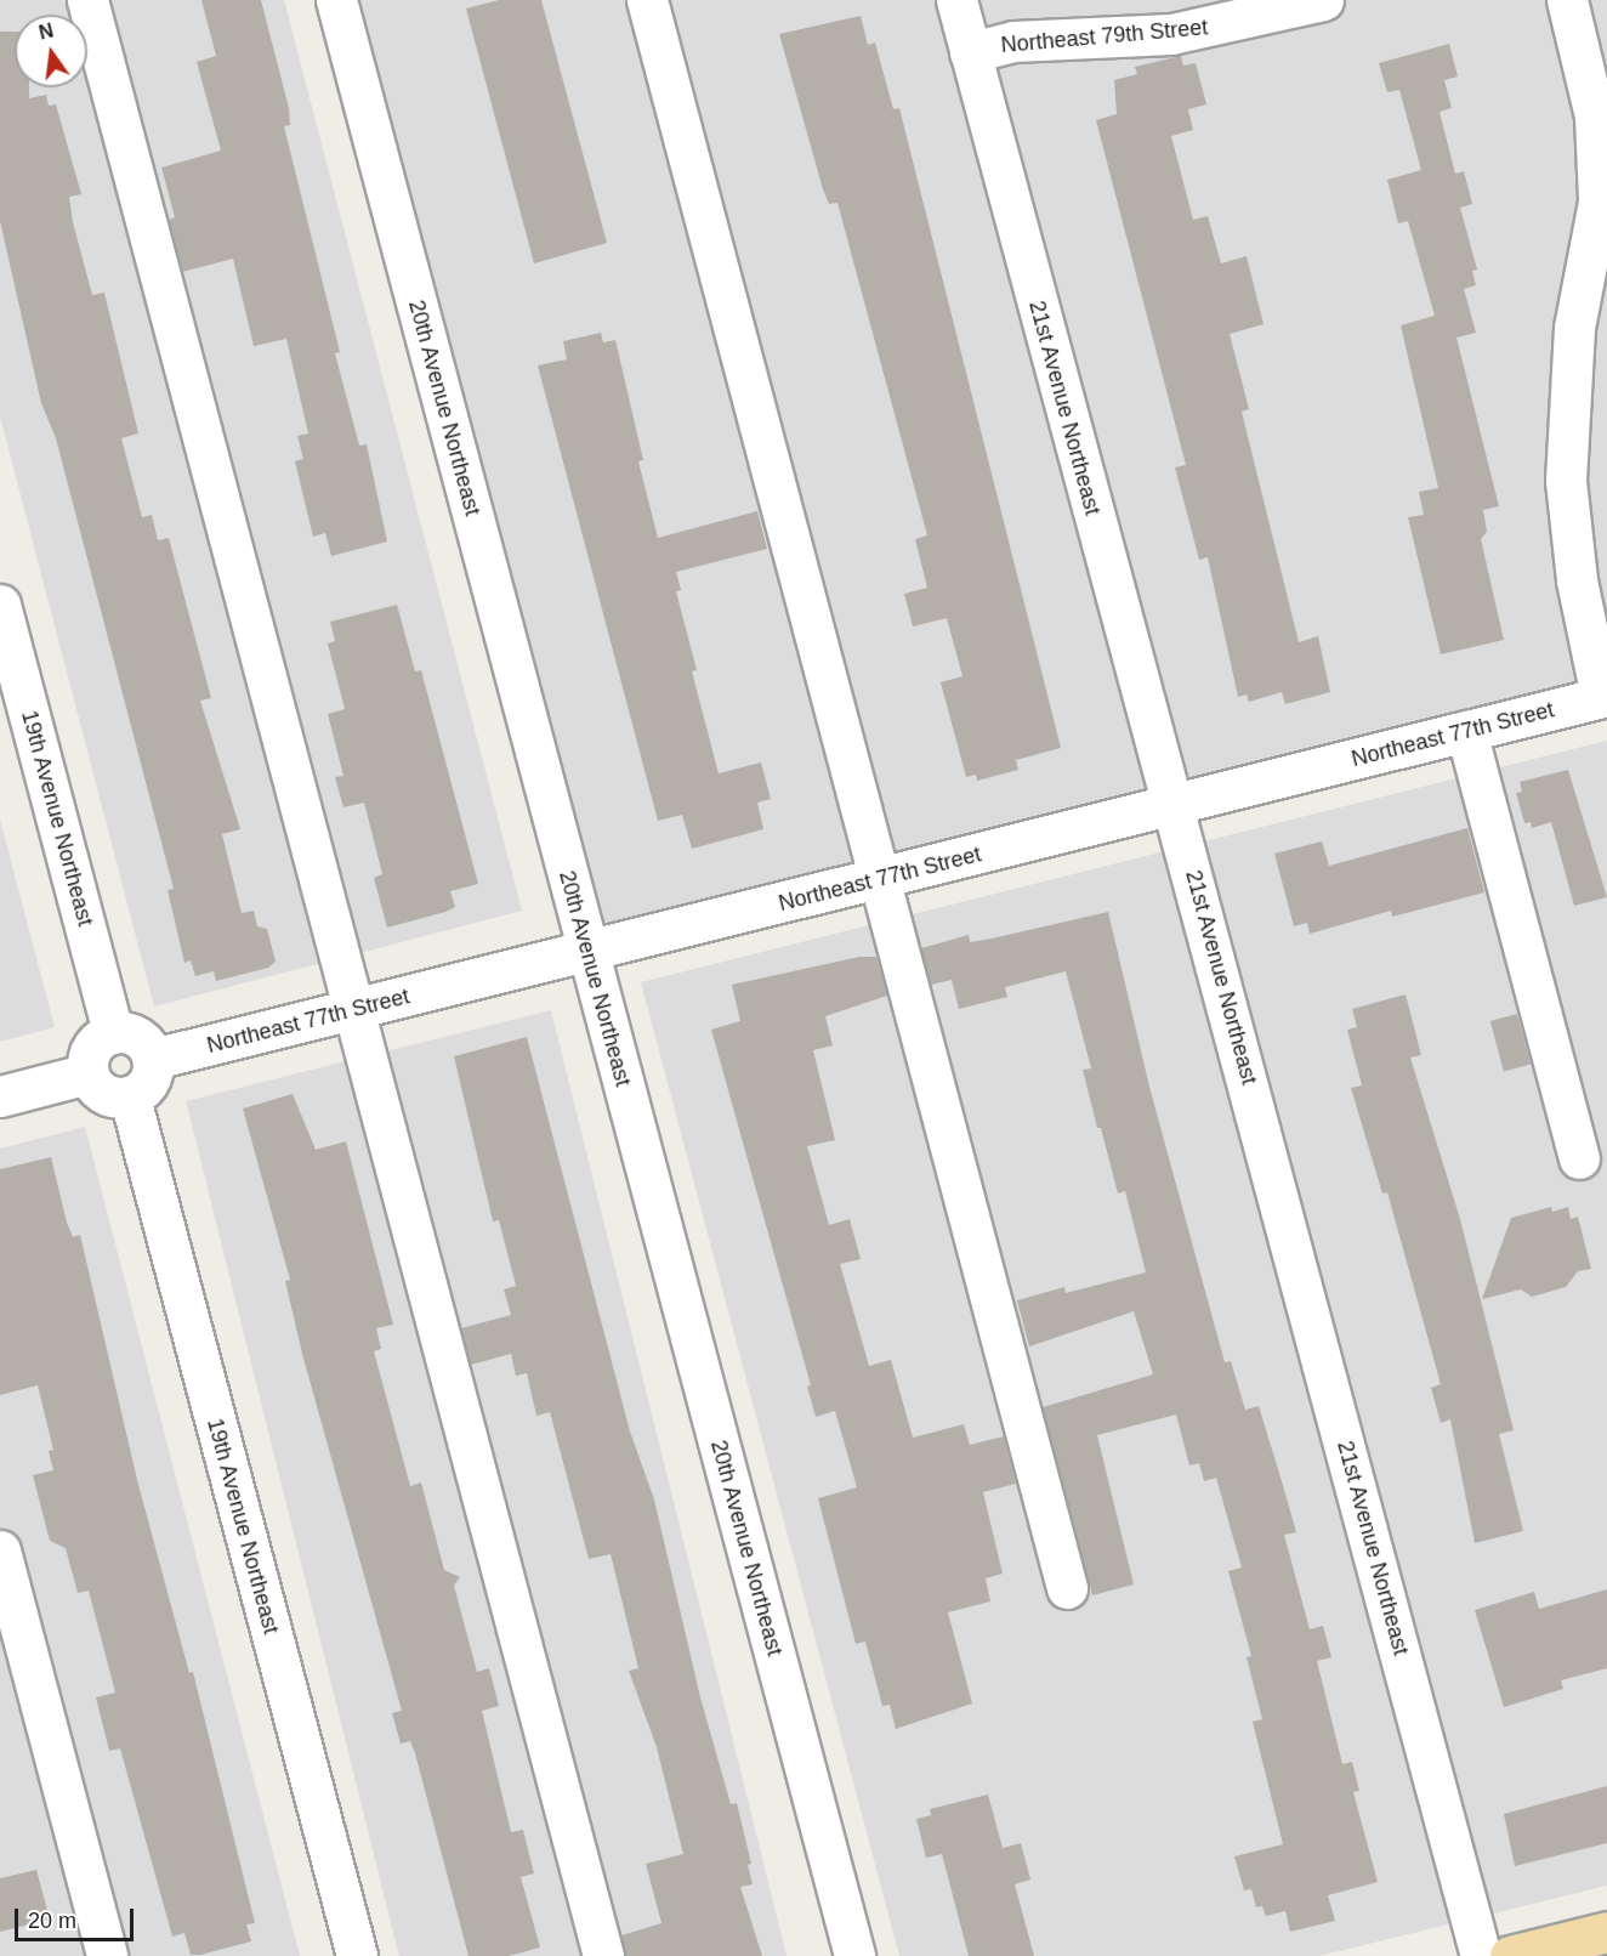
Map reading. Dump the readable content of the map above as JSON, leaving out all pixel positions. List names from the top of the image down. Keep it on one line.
{"streets":{"street":["Northeast 79th Street","20th Avenue Northeast","21st Avenue Northeast","Northeast 77th Street","19th Avenue Northeast"]},"crossings":[["Northeast 79th Street","21st Avenue Northeast"],["20th Avenue Northeast","Northeast 77th Street"],["21st Avenue Northeast","Northeast 77th Street"],["Northeast 77th Street","19th Avenue Northeast"]],"scale_bar":"20 m","north":"top"}
